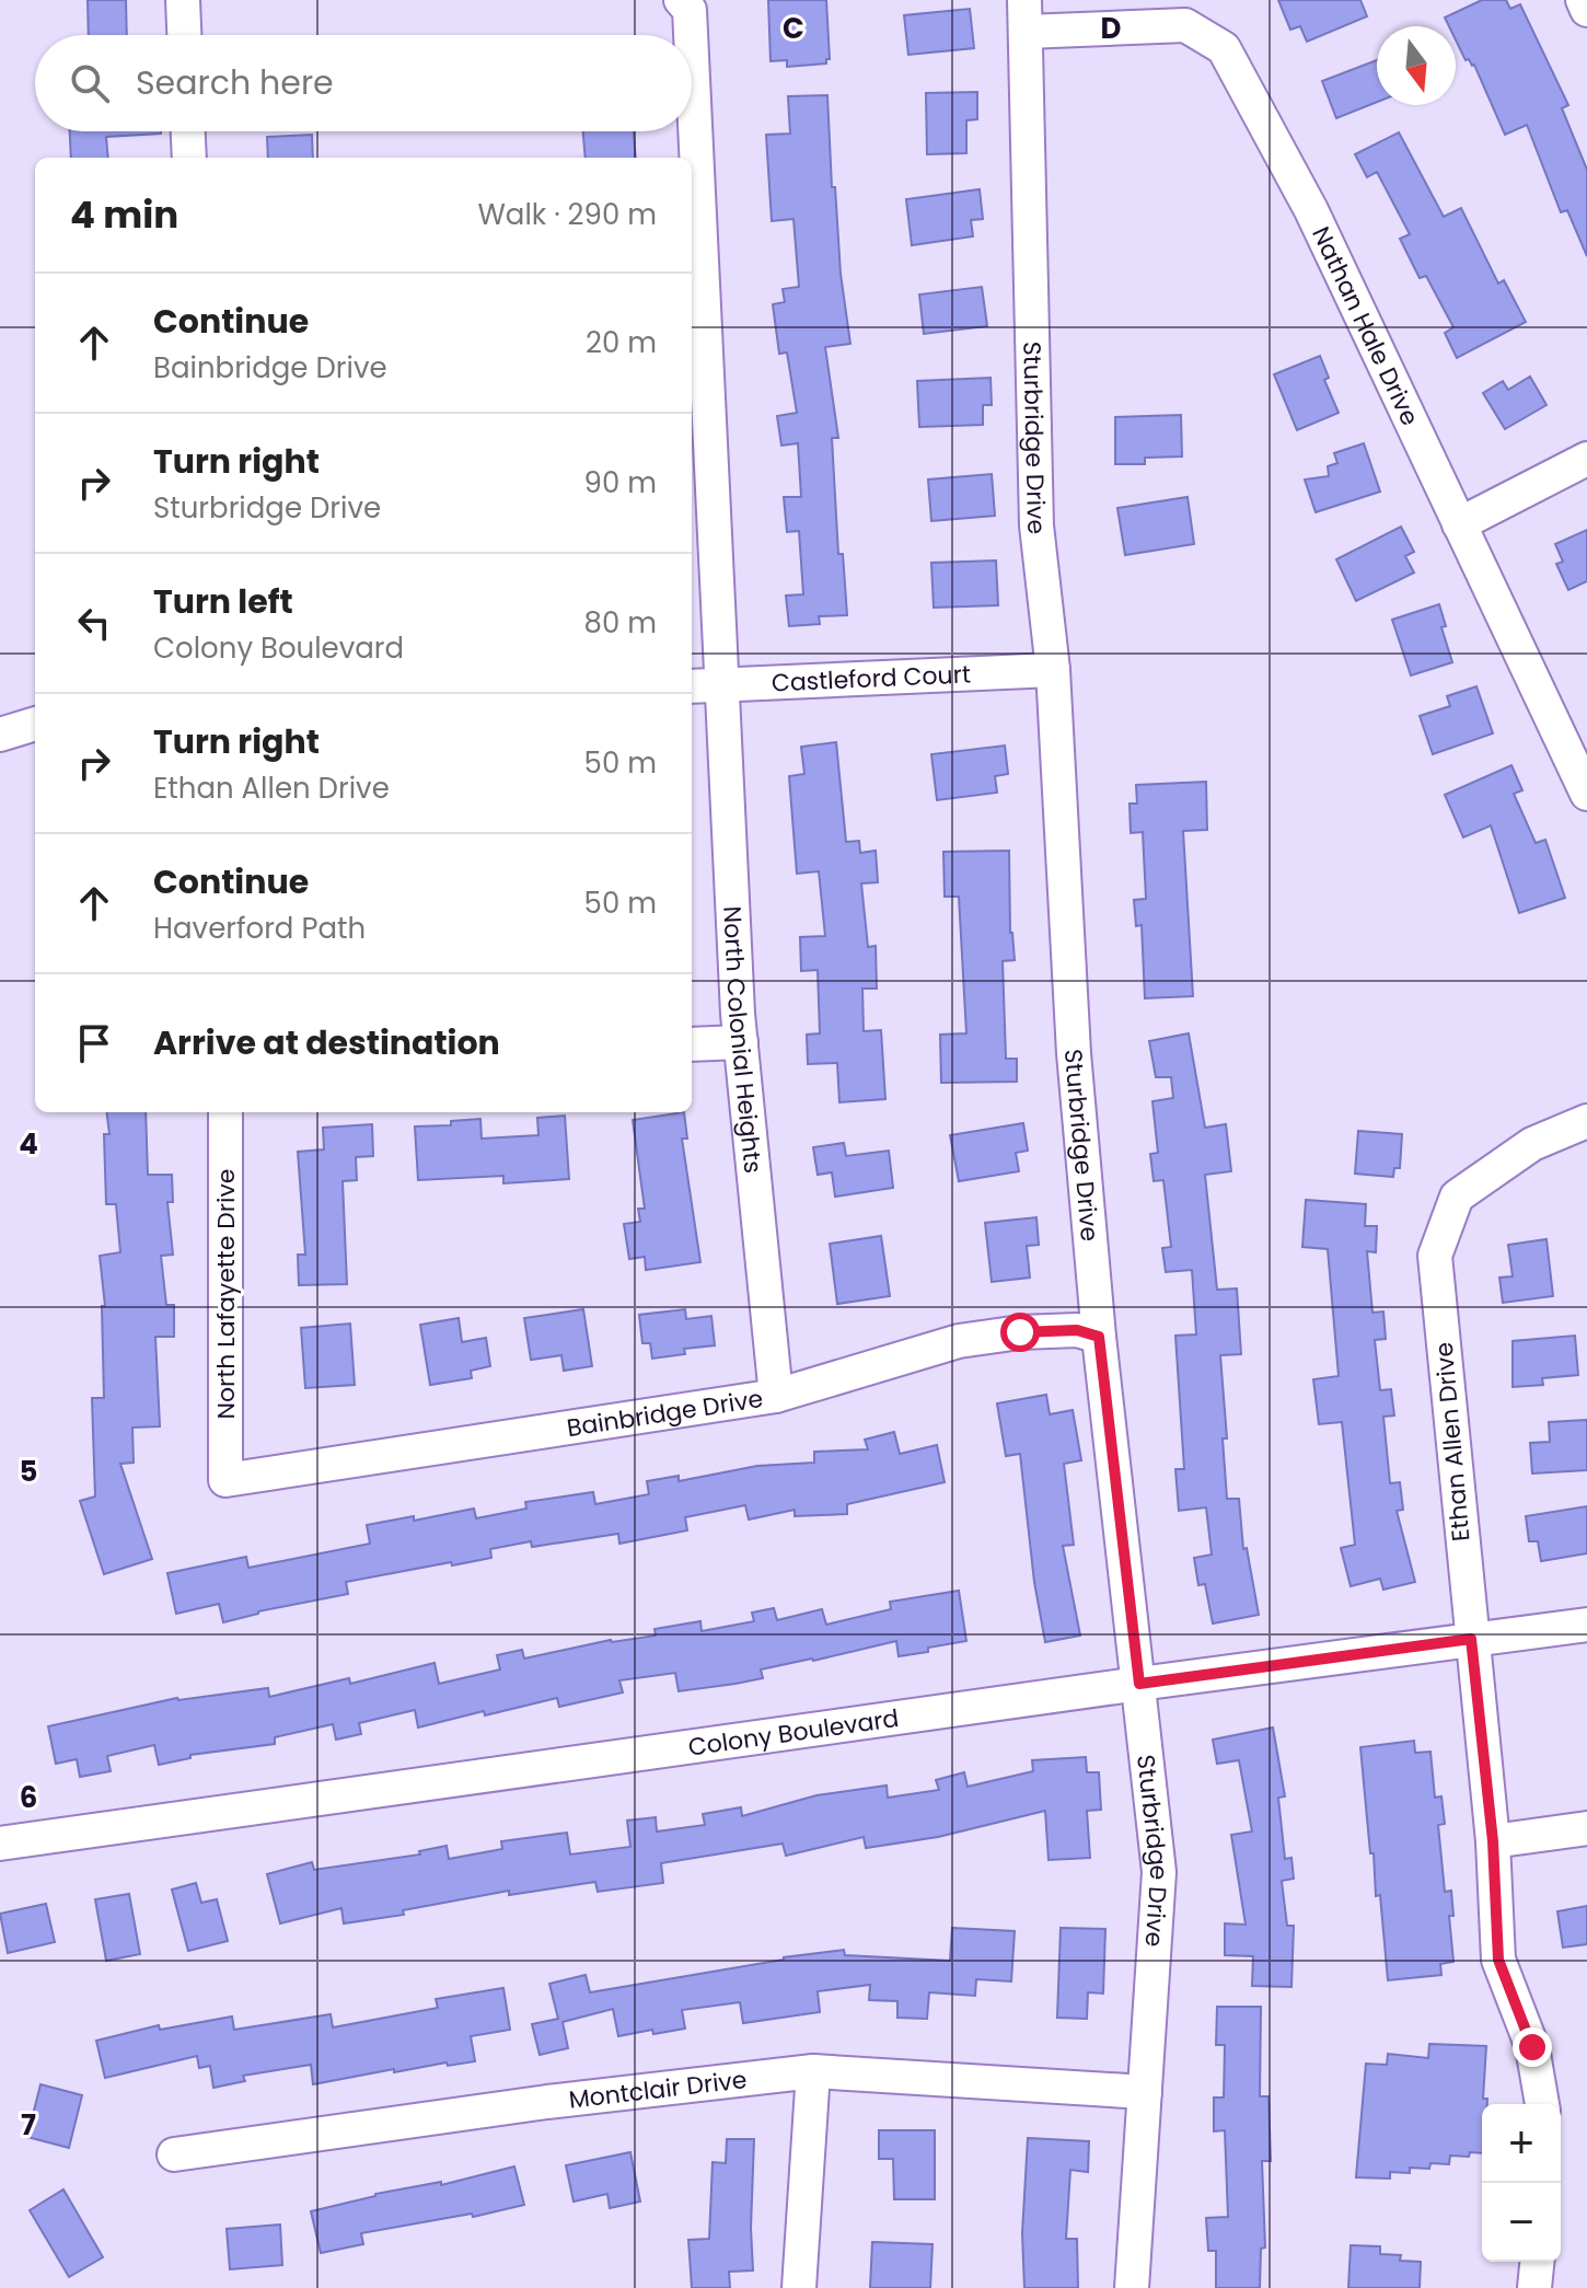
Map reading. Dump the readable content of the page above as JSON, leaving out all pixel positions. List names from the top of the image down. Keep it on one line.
{"streets":{"street":["Nathan Hale Drive","Sturbridge Drive","Castleford Court","North Colonial Heights","North Lafayette Drive","Bainbridge Drive","Ethan Allen Drive","Colony Boulevard","Montclair Drive"]},"crossings":[["Nathan Hale Drive","Sturbridge Drive"],["Sturbridge Drive","Castleford Court"],["Sturbridge Drive","Bainbridge Drive"],["Sturbridge Drive","Colony Boulevard"],["Sturbridge Drive","Montclair Drive"],["Castleford Court","North Colonial Heights"],["North Colonial Heights","Bainbridge Drive"],["North Lafayette Drive","Bainbridge Drive"],["Ethan Allen Drive","Colony Boulevard"]],"north":"bottom","page":{"search":"Search here","heading":["4 min","Walk · 290 m"],"list":[["Continue","Bainbridge Drive","20 m"],["Turn right","Sturbridge Drive","90 m"],["Turn left","Colony Boulevard","80 m"],["Turn right","Ethan Allen Drive","50 m"],["Continue","Haverford Path","50 m"],"Arrive at destination"],"map_buttons":["+","−"]},"grid":{"columns":["C","D"],"rows":["4","5","6","7"]}}
